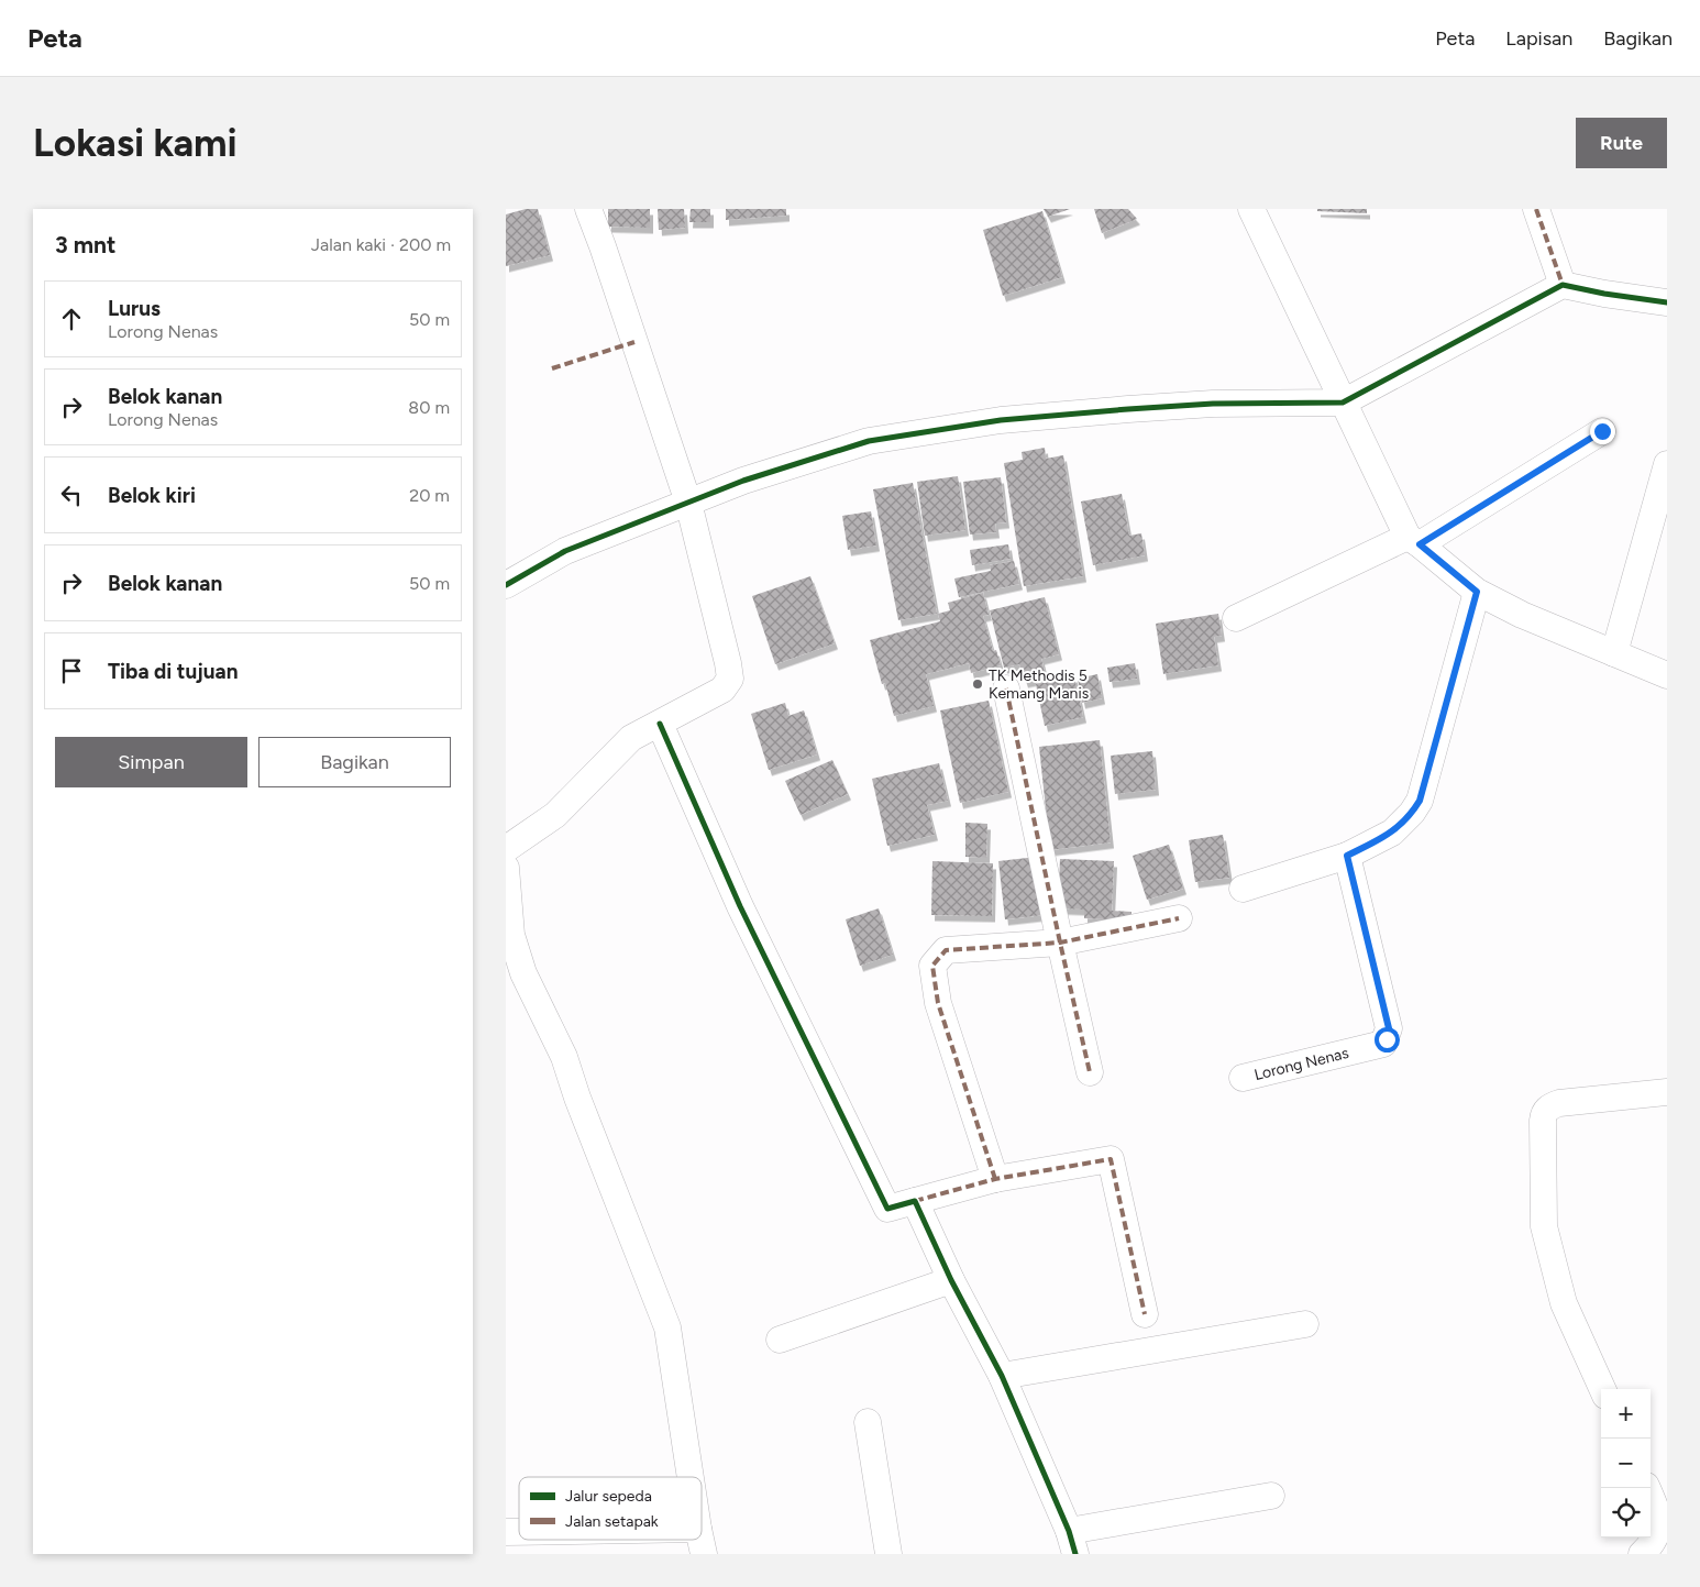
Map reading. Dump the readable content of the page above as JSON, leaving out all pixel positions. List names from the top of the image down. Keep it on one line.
{"streets":{"street":["Lorong Nenas"]},"places":["TK Methodis 5 Kemang Manis"],"legend":["Jalur sepeda","Jalan setapak"],"page":{"header":"Peta","nav":["Peta","Lapisan","Bagikan"],"buttons":["Rute",["Simpan","Bagikan"]],"title":"Lokasi kami","heading":["3 mnt","Jalan kaki · 200 m"],"list":[["Lurus","Lorong Nenas","50 m"],["Belok kanan","Lorong Nenas","80 m"],["Belok kiri","20 m"],["Belok kanan","50 m"],"Tiba di tujuan"],"map_buttons":["+","−"]}}
